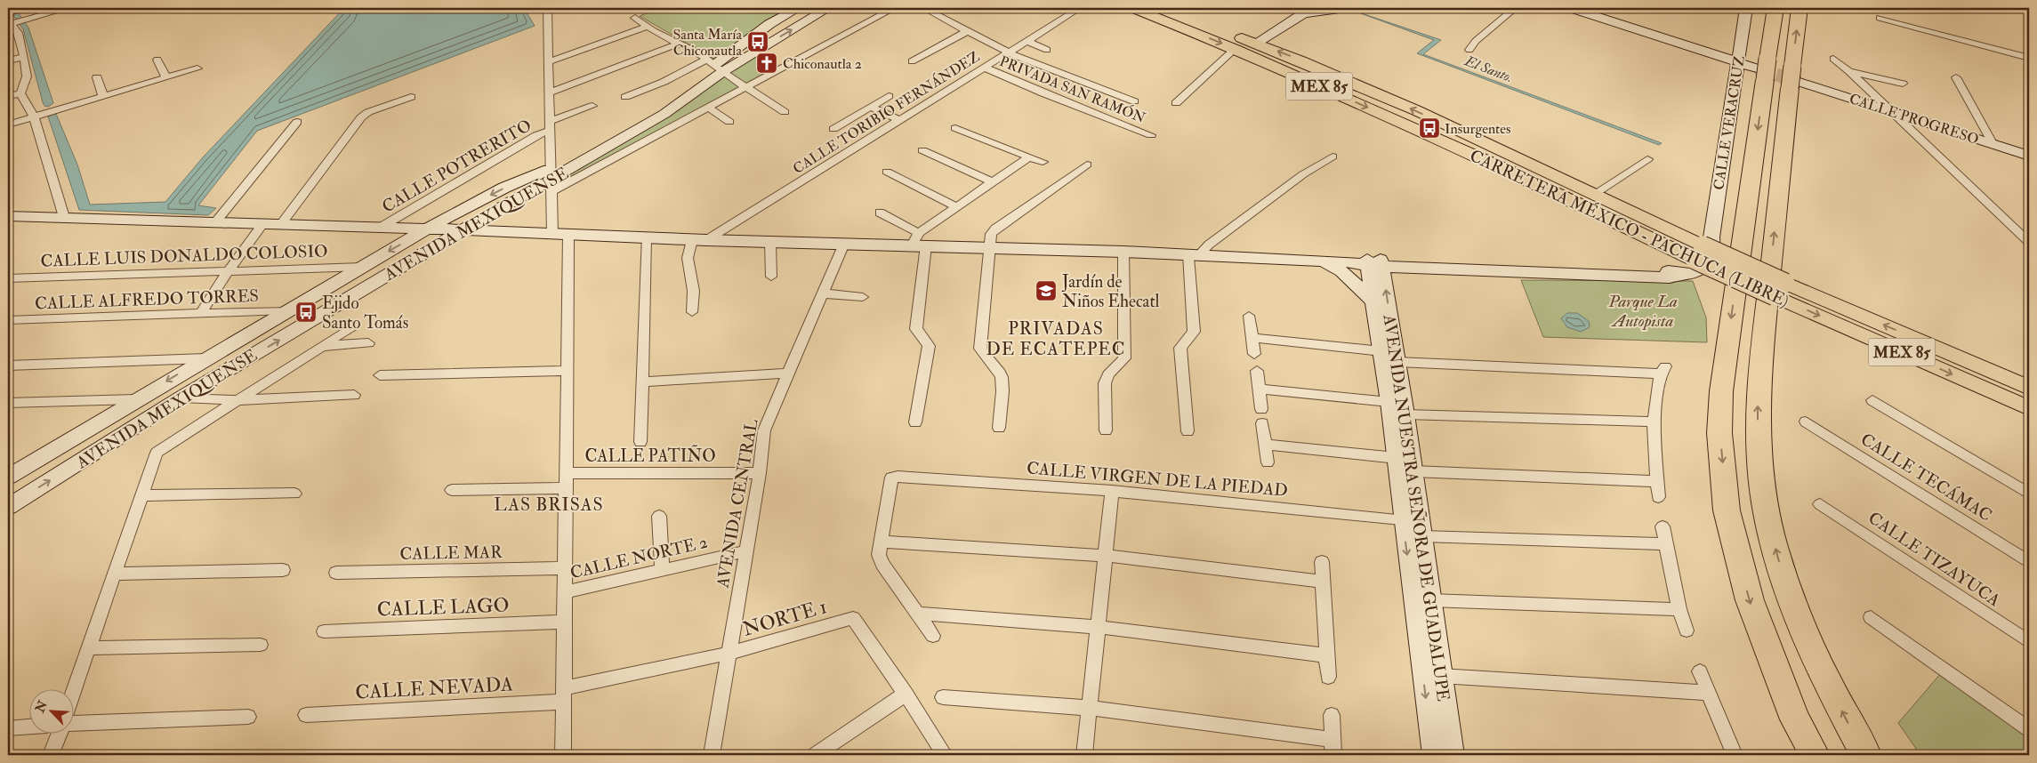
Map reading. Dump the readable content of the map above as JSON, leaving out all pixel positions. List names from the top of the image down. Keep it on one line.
{"streets":{"main road":["MEX 85","CALLE PROGRESO","CALLE VERACRUZ","AVENIDA MEXIQUENSE","CARRETERA MÉXICO - PACHUCA (LIBRE)","AVENIDA NUESTRA SEÑORA DE GUADALUPE"],"street":["PRIVADA SAN RAMÓN","CALLE TORIBIO FERNÁNDEZ","CALLE POTRERITO","CALLE LUIS DONALDO COLOSIO","CALLE ALFREDO TORRES","CALLE PATIÑO","CALLE TECÁMAC","CALLE VIRGEN DE LA PIEDAD","AVENIDA CENTRAL","CALLE MAR","CALLE NORTE 2","CALLE TIZAYUCA","CALLE LAGO","NORTE 1","CALLE NEVADA"]},"crossings":[["PRIVADA SAN RAMÓN","CALLE TORIBIO FERNÁNDEZ"],["CALLE VERACRUZ","CARRETERA MÉXICO - PACHUCA (LIBRE)"],["AVENIDA MEXIQUENSE","CALLE LUIS DONALDO COLOSIO"],["AVENIDA MEXIQUENSE","CALLE ALFREDO TORRES"],["CALLE PATIÑO","AVENIDA CENTRAL"],["CALLE VIRGEN DE LA PIEDAD","AVENIDA NUESTRA SEÑORA DE GUADALUPE"],["AVENIDA CENTRAL","CALLE NORTE 2"],["AVENIDA CENTRAL","NORTE 1"],["NORTE 1","CALLE NEVADA"]],"districts":["PRIVADAS DE ECATEPEC","LAS BRISAS"],"water":["El Santo."],"parks":["Parque La Autopista"],"places":{"bus stop":["Santa María Chiconautla","Insurgentes","Ejido Santo Tomás"],"church":["Chiconautla 2"],"school or university":["Jardín de Niños Ehecatl"]},"north":"top left"}
